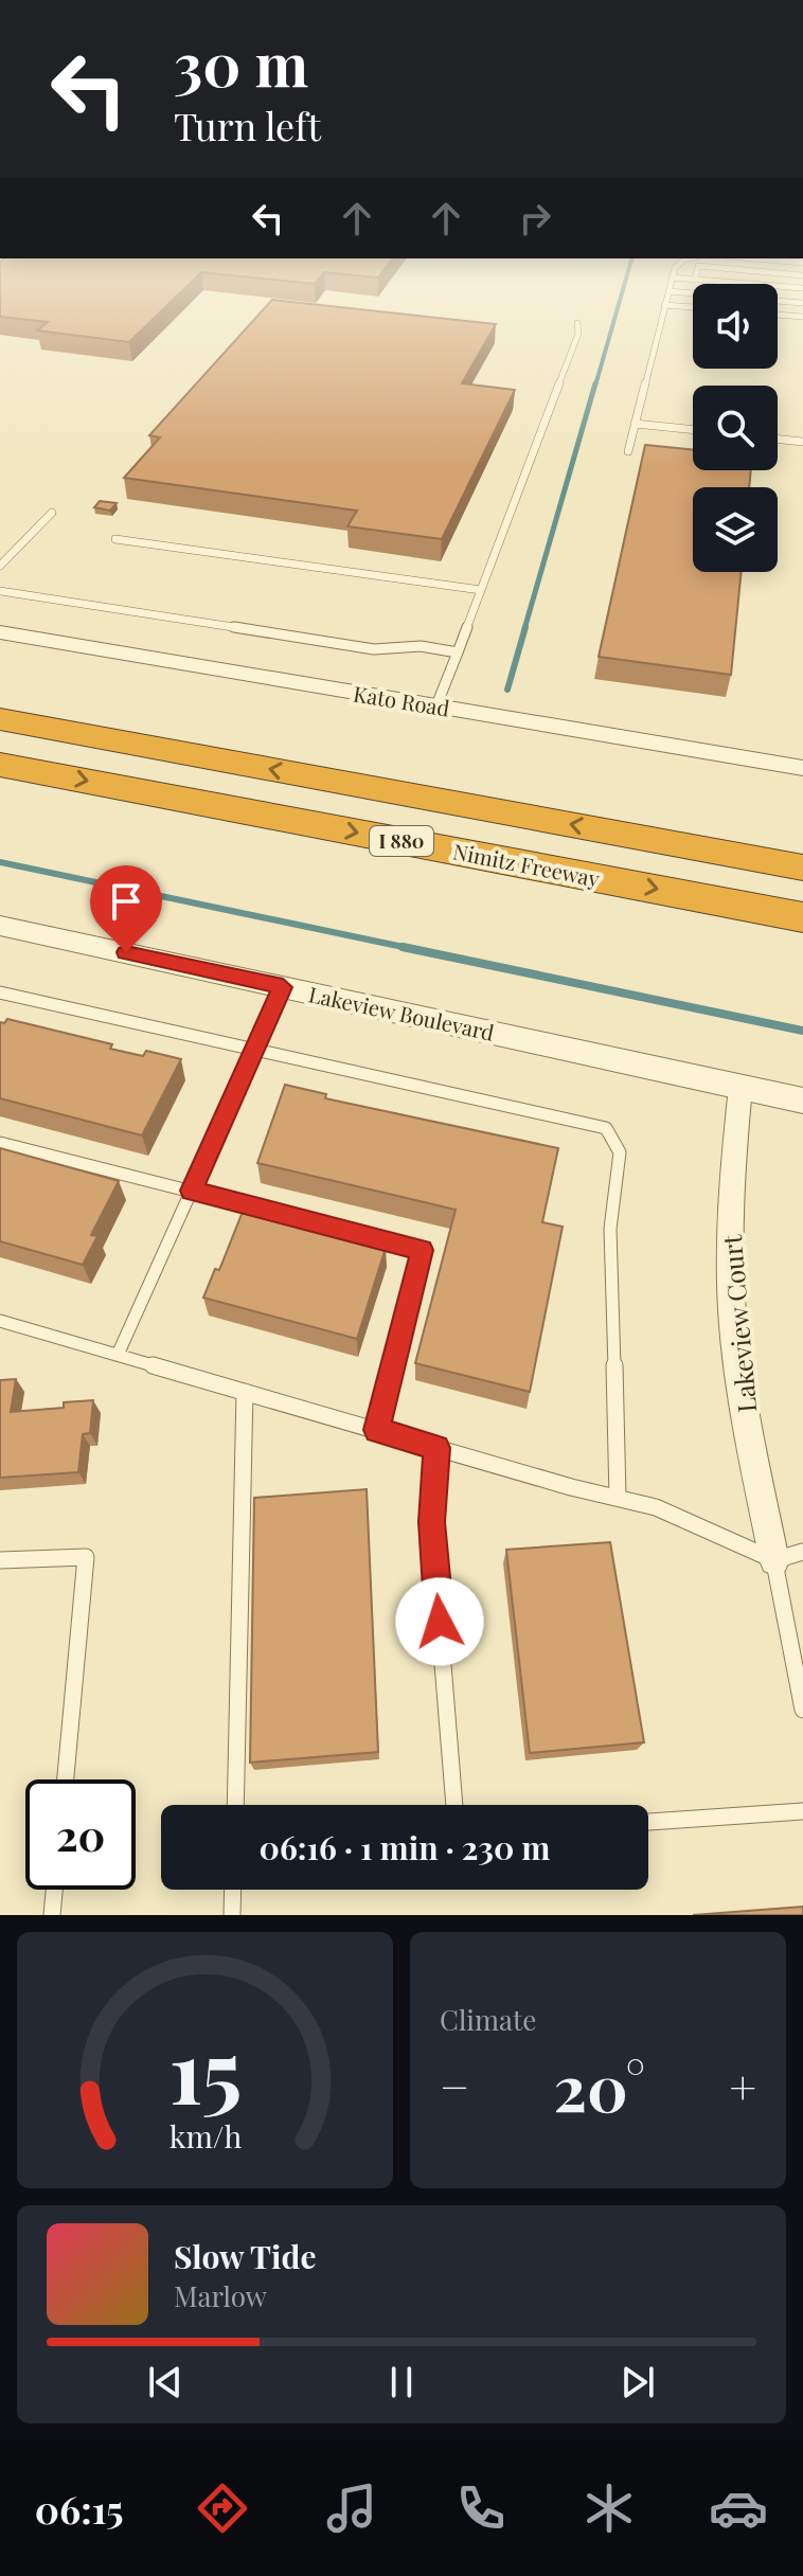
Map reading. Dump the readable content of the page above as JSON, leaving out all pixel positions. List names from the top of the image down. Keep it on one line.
{"streets":{"highway":["I 880","Nimitz Freeway"],"street":["Kato Road","Lakeview Boulevard","Lakeview Court"]},"crossings":[["Lakeview Boulevard","Lakeview Court"]],"page":{"turn":["30 m","Turn left"],"limit":"20","trip":"06:16 · 1 min · 230 m","tile":"Climate","heat":["−","20°","+"],"song":["Slow Tide","Marlow"],"tabs":"06:15","gauge":["15","km/h"]}}
